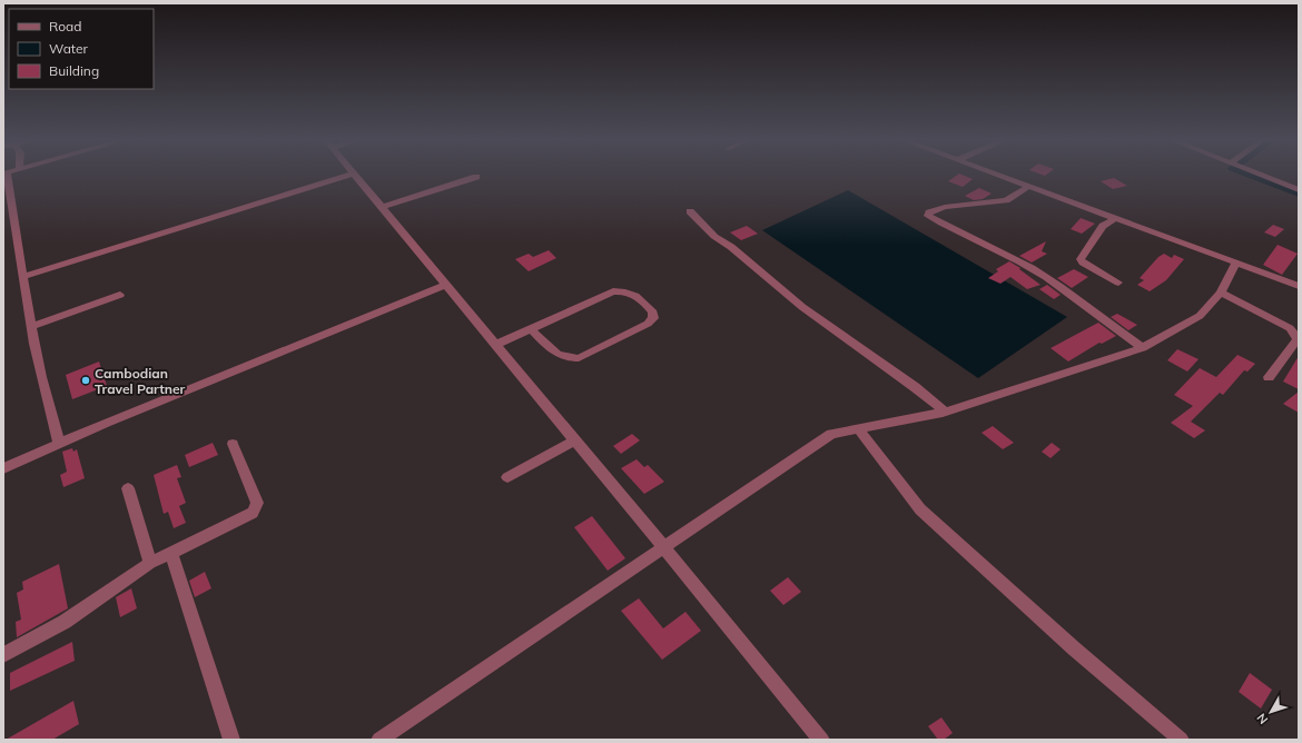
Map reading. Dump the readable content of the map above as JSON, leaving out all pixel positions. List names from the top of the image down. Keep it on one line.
{"places":["Cambodian Travel Partner"],"legend":["Road","Water","Building"],"north":"bottom left"}
